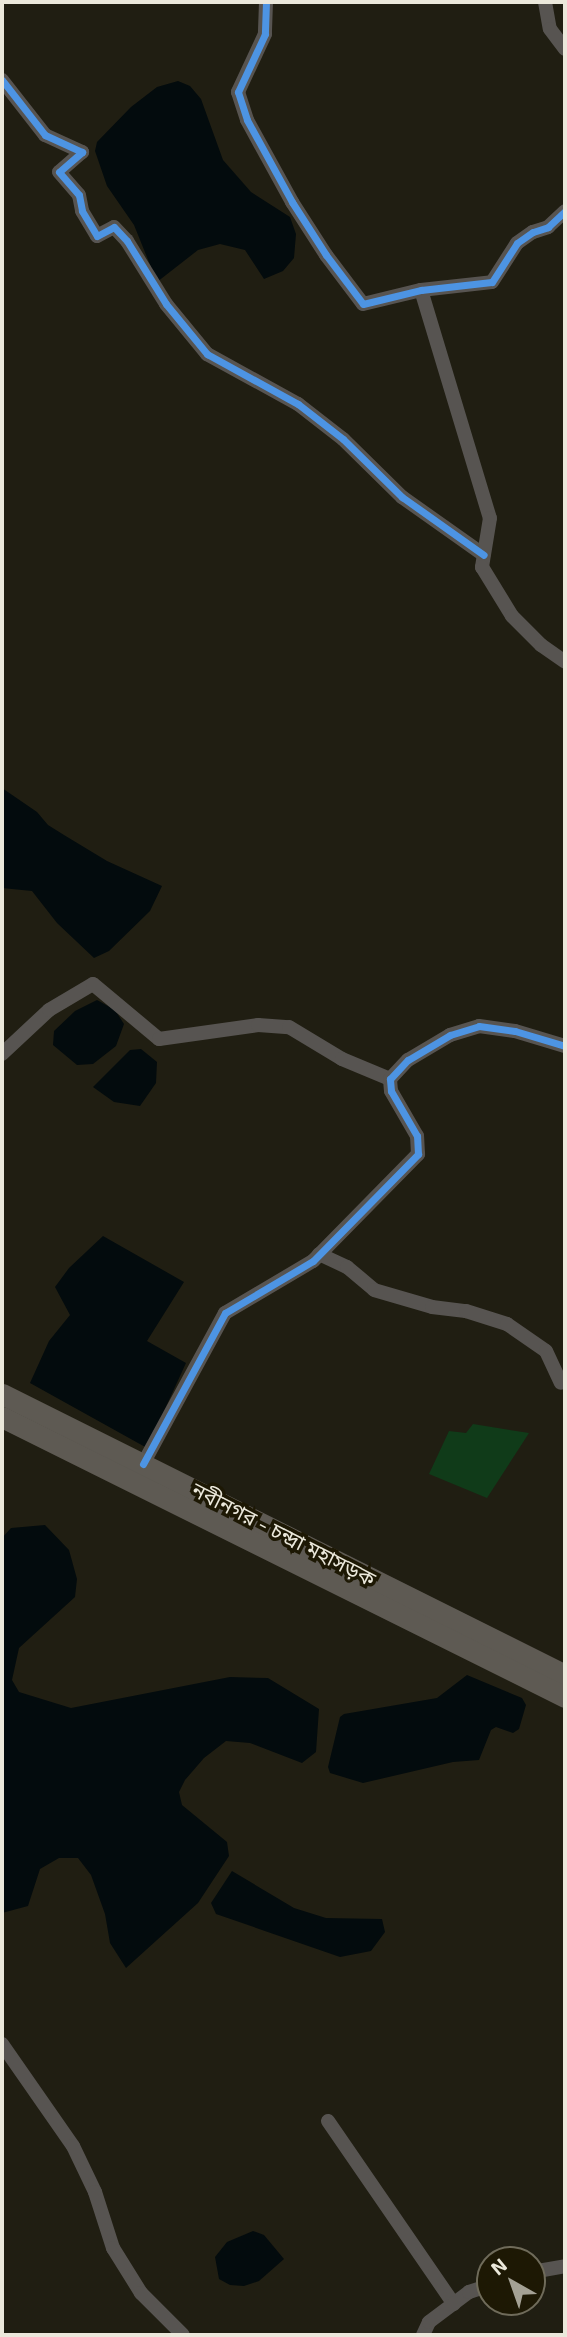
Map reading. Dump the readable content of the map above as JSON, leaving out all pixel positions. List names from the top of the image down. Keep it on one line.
{"streets":{"highway":["নবীনগর - চন্দ্রা মহাসড়ক"]},"north":"top left"}
